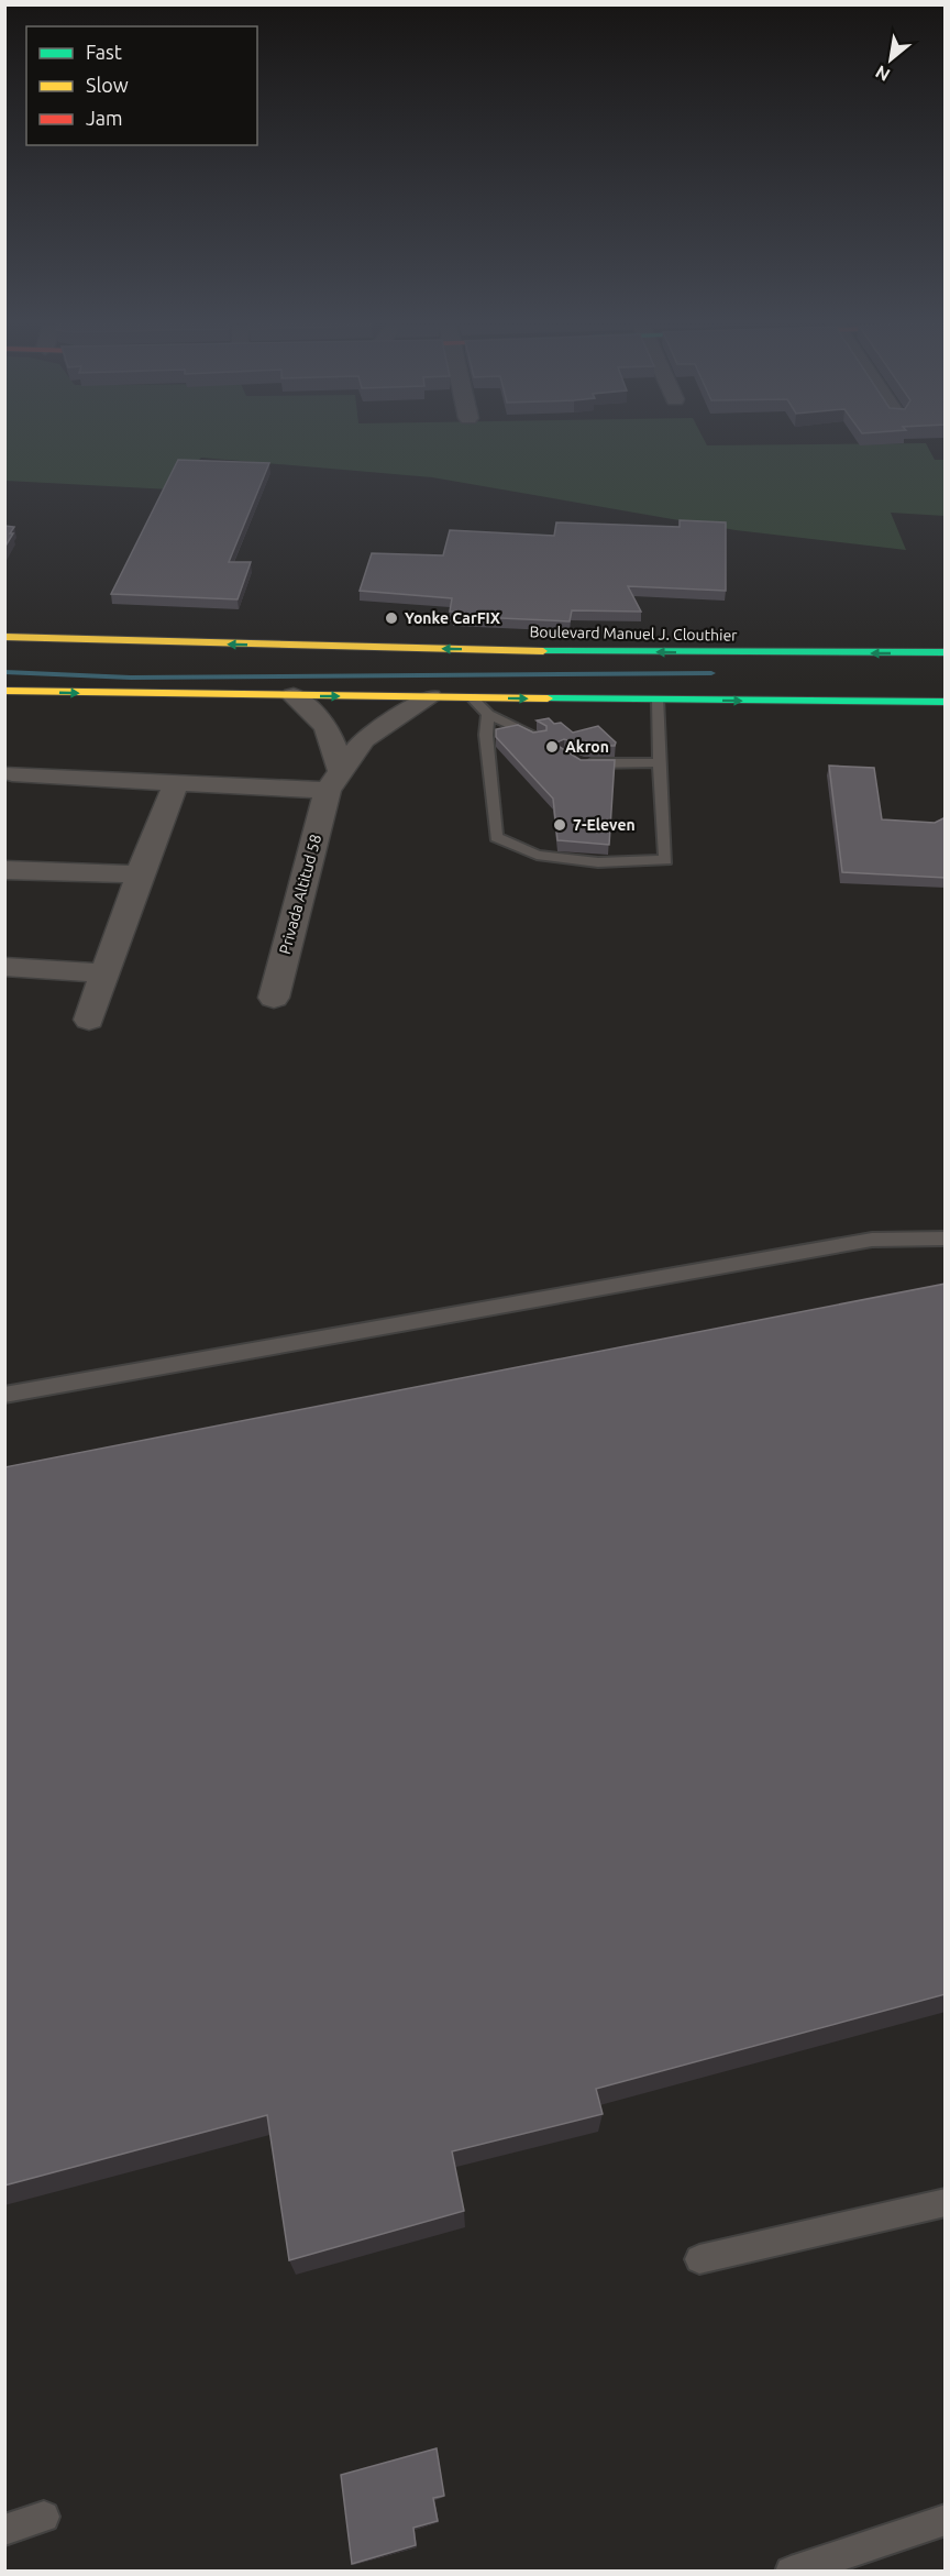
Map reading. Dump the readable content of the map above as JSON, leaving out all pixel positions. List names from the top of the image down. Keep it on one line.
{"streets":{"main road":["Boulevard Manuel J. Clouthier"],"street":["Privada Altitud 58"]},"places":["Yonke CarFIX","Akron","7-Eleven"],"legend":["Fast","Slow","Jam"],"north":"bottom left"}
